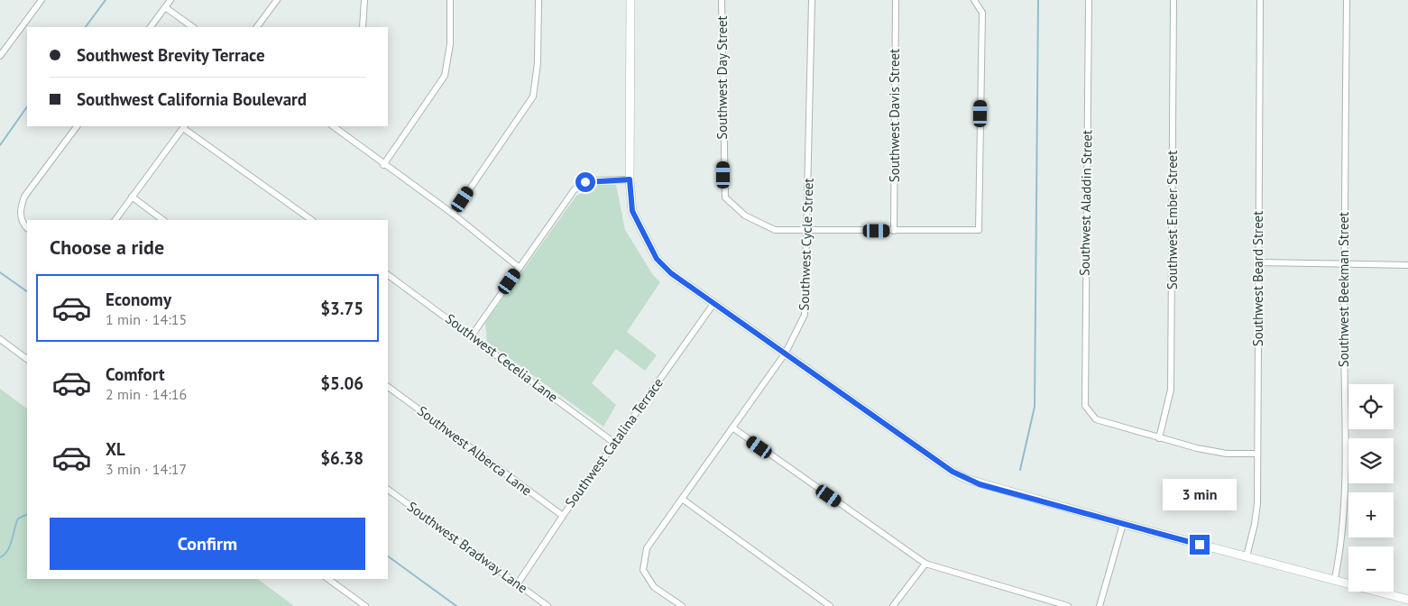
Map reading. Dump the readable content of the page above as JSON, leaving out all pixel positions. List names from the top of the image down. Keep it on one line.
{"streets":{"street":["Southwest Day Street","Southwest Davis Street","Southwest Aladdin Street","Southwest Ember Street","Southwest Cycle Street","Southwest Beard Street","Southwest Beekman Street","Southwest Cecelia Lane","Southwest Catalina Terrace","Southwest Alberca Lane","Southwest Bradway Lane"]},"crossings":[["Southwest Day Street","Southwest Davis Street"],["Southwest Day Street","Southwest Cycle Street"],["Southwest Aladdin Street","Southwest Ember Street"],["Southwest Cecelia Lane","Southwest Catalina Terrace"],["Southwest Catalina Terrace","Southwest Alberca Lane"],["Southwest Catalina Terrace","Southwest Bradway Lane"]],"page":{"banner":["Southwest Brevity Terrace","Southwest California Boulevard"],"heading":"Choose a ride","list":[{"name":"Economy","note":"1 min · 14:15","value":"$3.75"},{"name":"Comfort","note":"2 min · 14:16","value":"$5.06"},{"name":"XL","note":"3 min · 14:17","value":"$6.38"}],"map_buttons":["+","−"],"bubble":"3 min","buttons":"Confirm"}}
